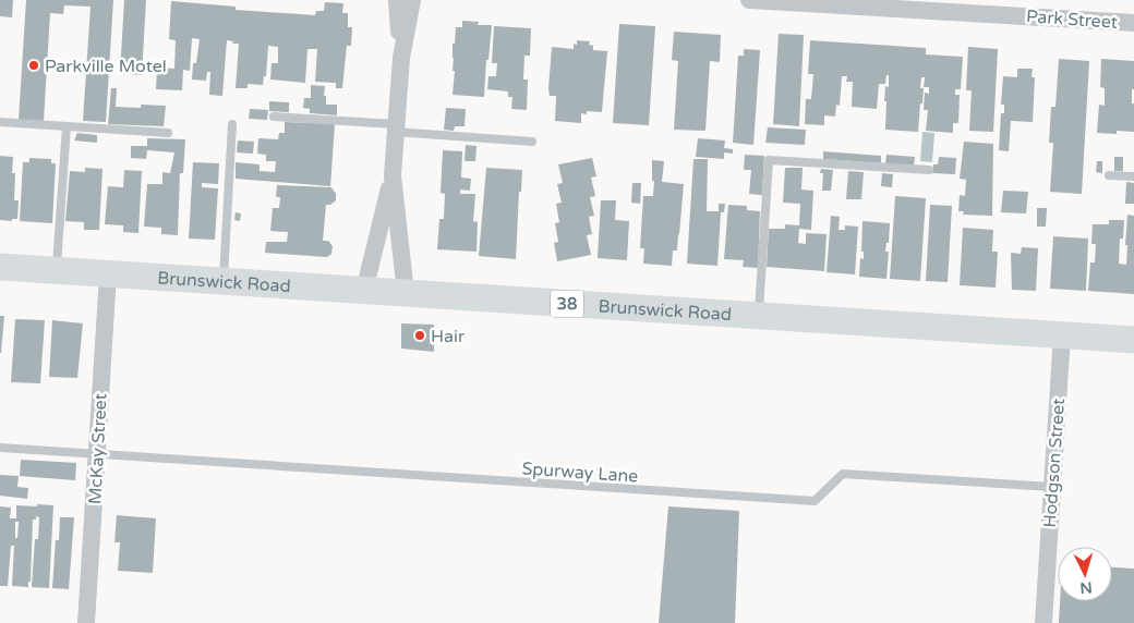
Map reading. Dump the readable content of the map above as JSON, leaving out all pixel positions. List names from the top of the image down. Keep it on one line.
{"streets":{"main road":["Brunswick Road","38"],"street":["Park Street","McKay Street","Hodgson Street"],"lane":["Spurway Lane"]},"crossings":[["Brunswick Road","McKay Street"],["Brunswick Road","Hodgson Street"],["McKay Street","Spurway Lane"],["Hodgson Street","Spurway Lane"]],"places":["Parkville Motel","Hair"],"north":"bottom"}
